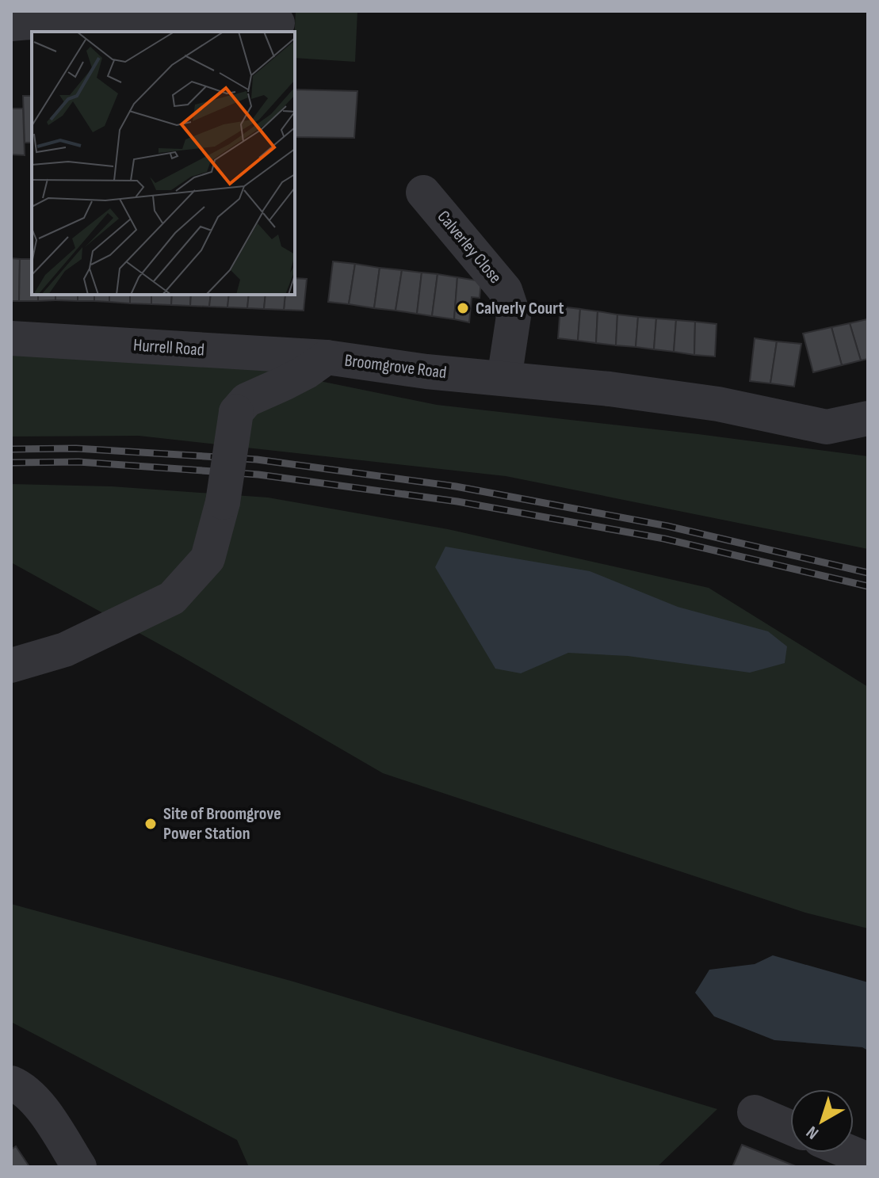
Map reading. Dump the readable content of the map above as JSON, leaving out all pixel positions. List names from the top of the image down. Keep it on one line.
{"streets":{"street":["Calverley Close","Hurrell Road","Broomgrove Road"]},"crossings":[["Calverley Close","Broomgrove Road"],["Hurrell Road","Broomgrove Road"]],"places":["Calverly Court","Site of Broomgrove Power Station"],"north":"bottom left"}
